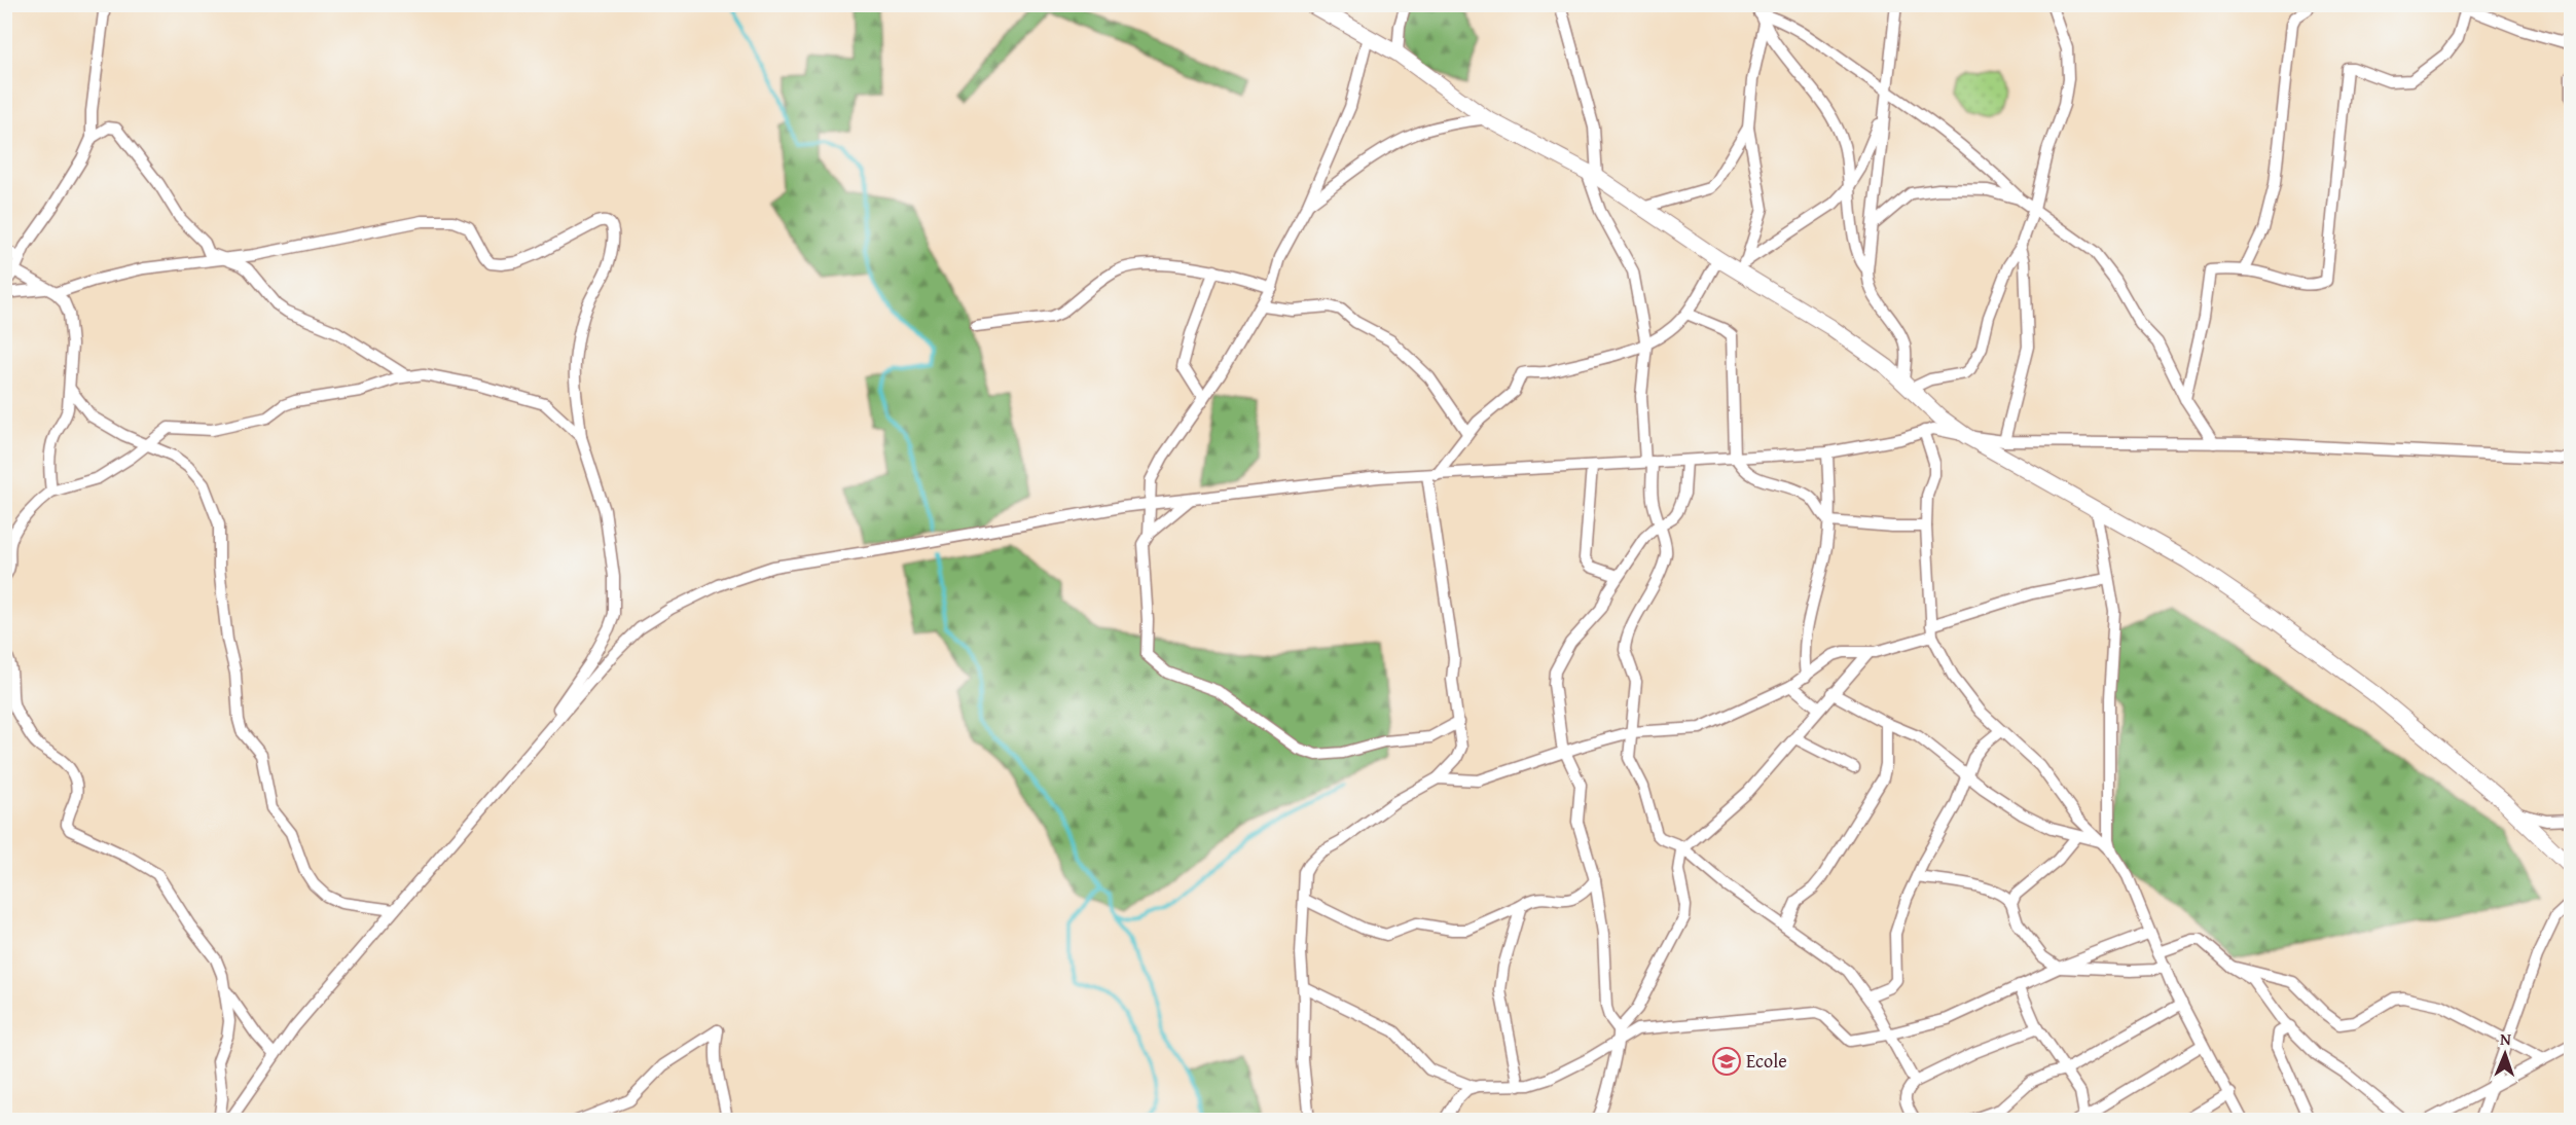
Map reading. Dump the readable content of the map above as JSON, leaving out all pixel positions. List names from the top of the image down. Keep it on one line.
{"places":{"school or university":["Ecole"]},"north":"top"}
